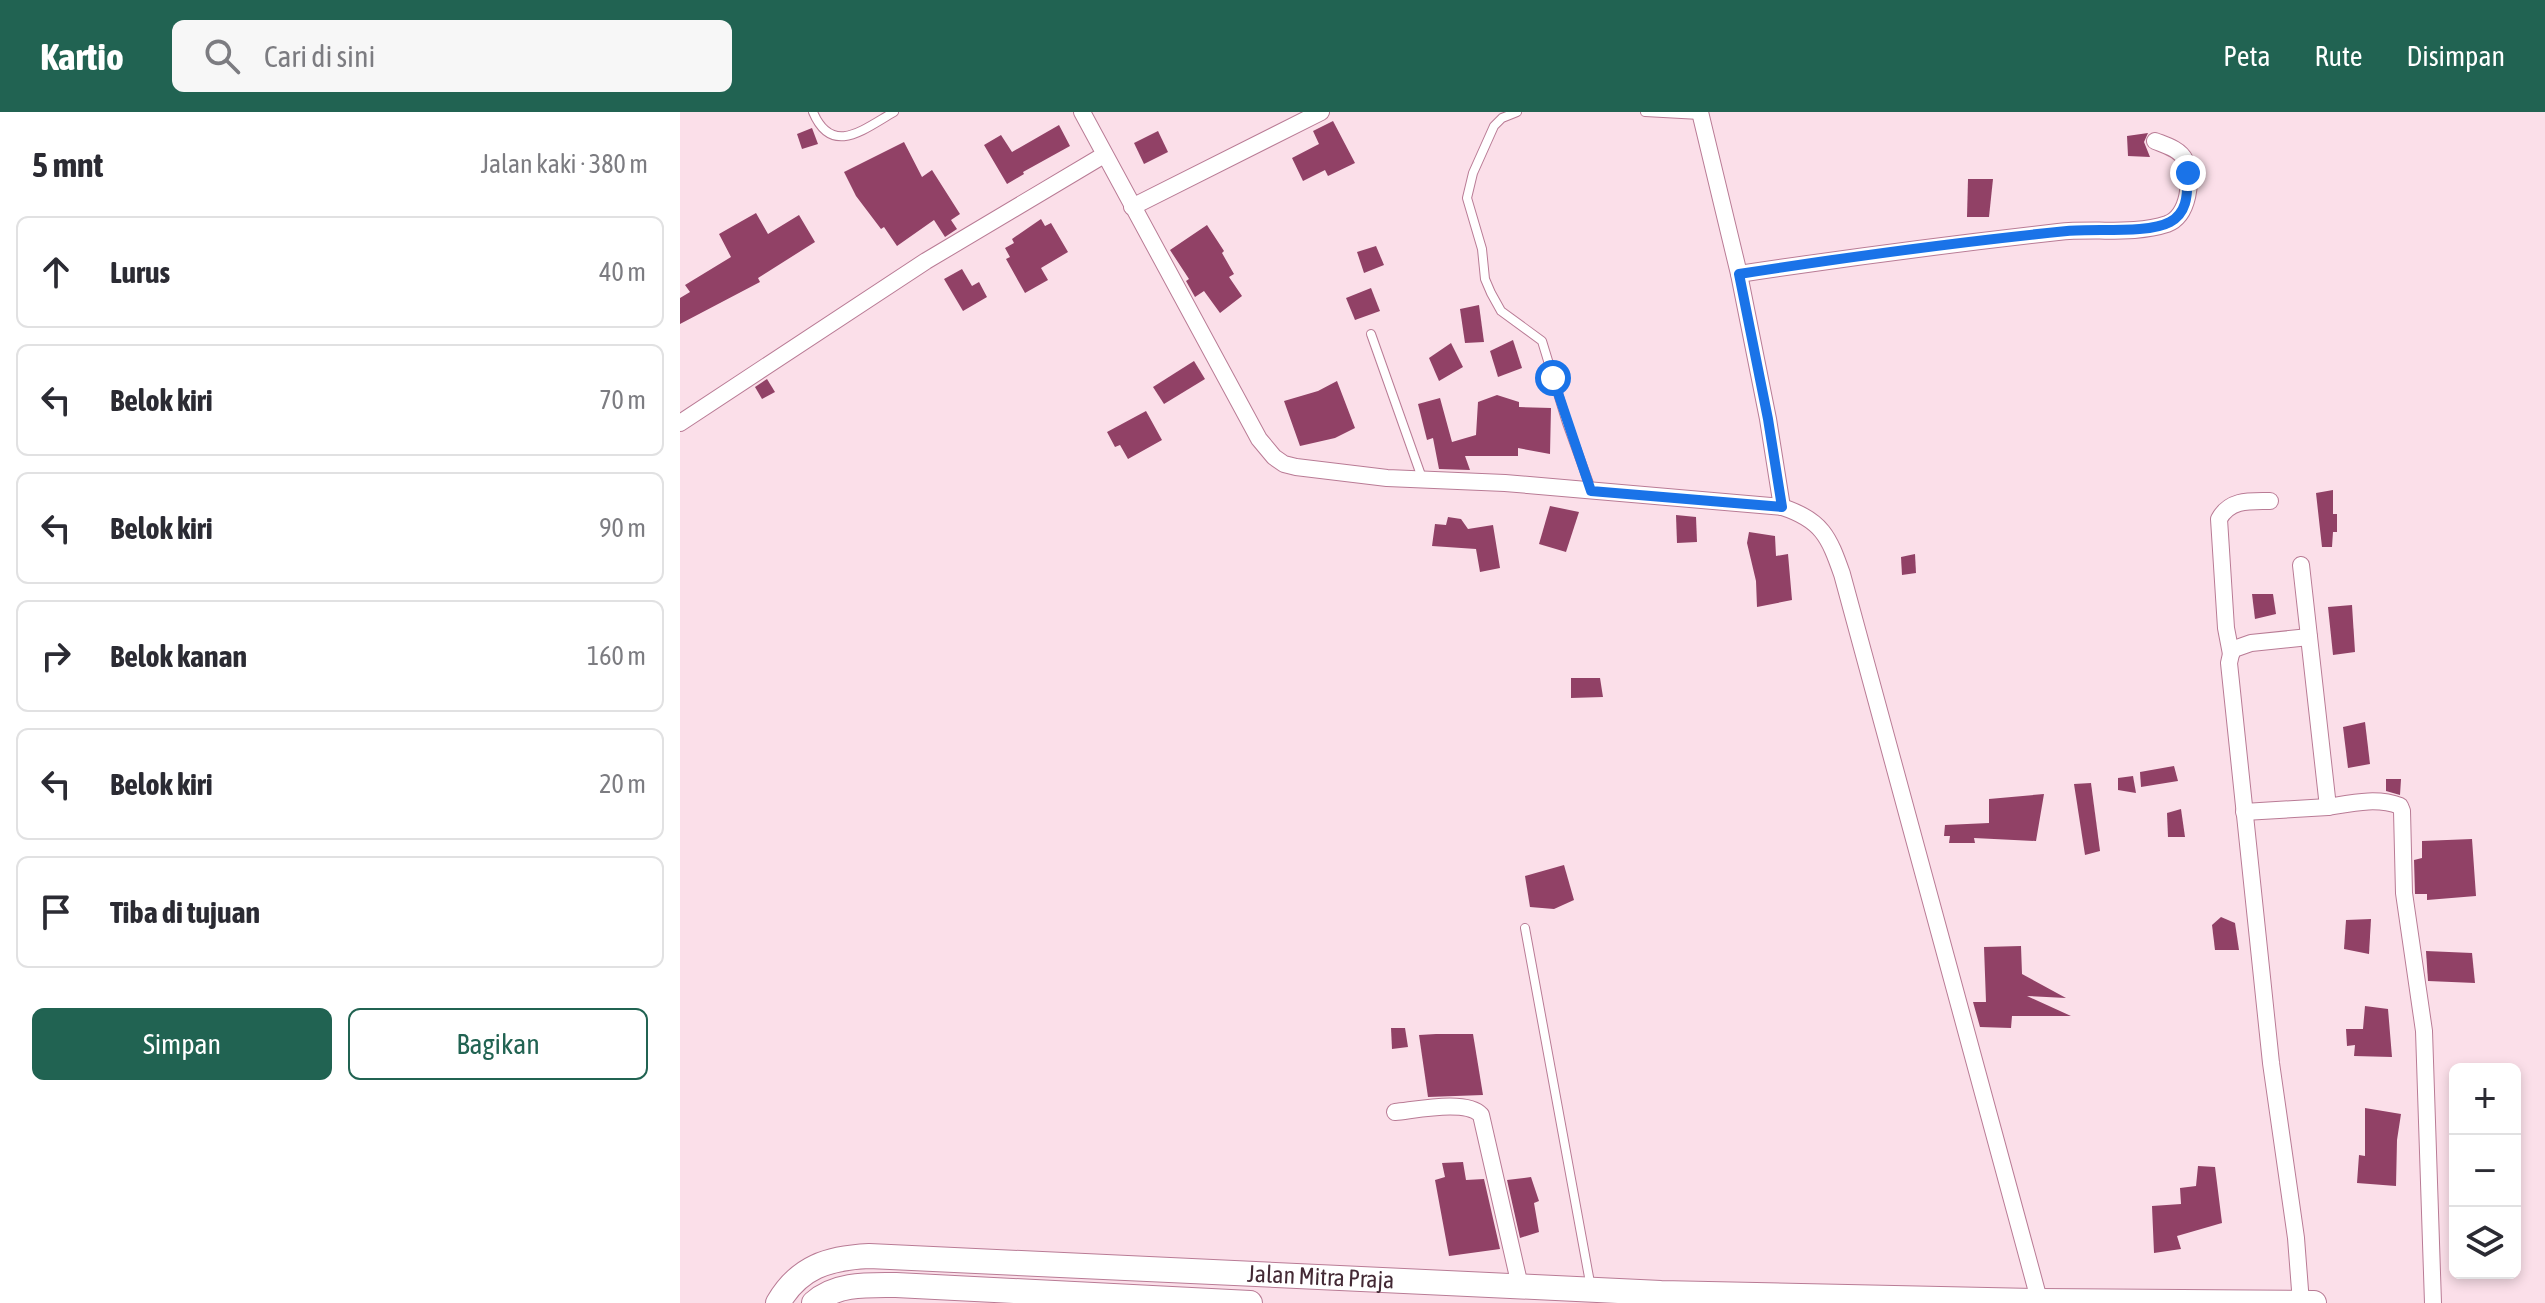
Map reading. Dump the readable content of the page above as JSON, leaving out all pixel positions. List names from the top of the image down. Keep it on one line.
{"streets":{"street":["Jalan Mitra Praja"]},"page":{"header":"Kartio","search":"Cari di sini","nav":["Peta","Rute","Disimpan"],"heading":["5 mnt","Jalan kaki · 380 m"],"list":[["Lurus","40 m"],["Belok kiri","70 m"],["Belok kiri","90 m"],["Belok kanan","160 m"],["Belok kiri","20 m"],"Tiba di tujuan"],"buttons":["Simpan","Bagikan"],"map_buttons":["+","−"]}}
